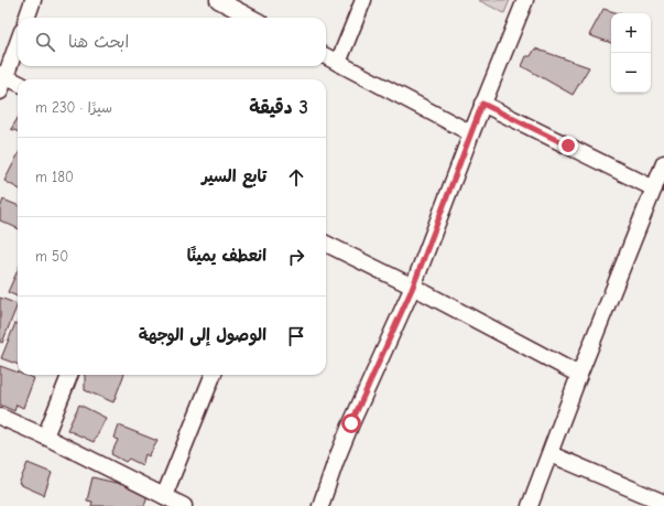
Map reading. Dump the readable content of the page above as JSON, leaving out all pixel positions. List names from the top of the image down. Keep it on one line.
{"page":{"map_buttons":["+","−"],"search":"ابحث هنا","heading":["3 دقيقة","سيرًا · 230 m"],"list":[["تابع السير","180 m"],["انعطف يمينًا","50 m"],"الوصول إلى الوجهة"]}}
